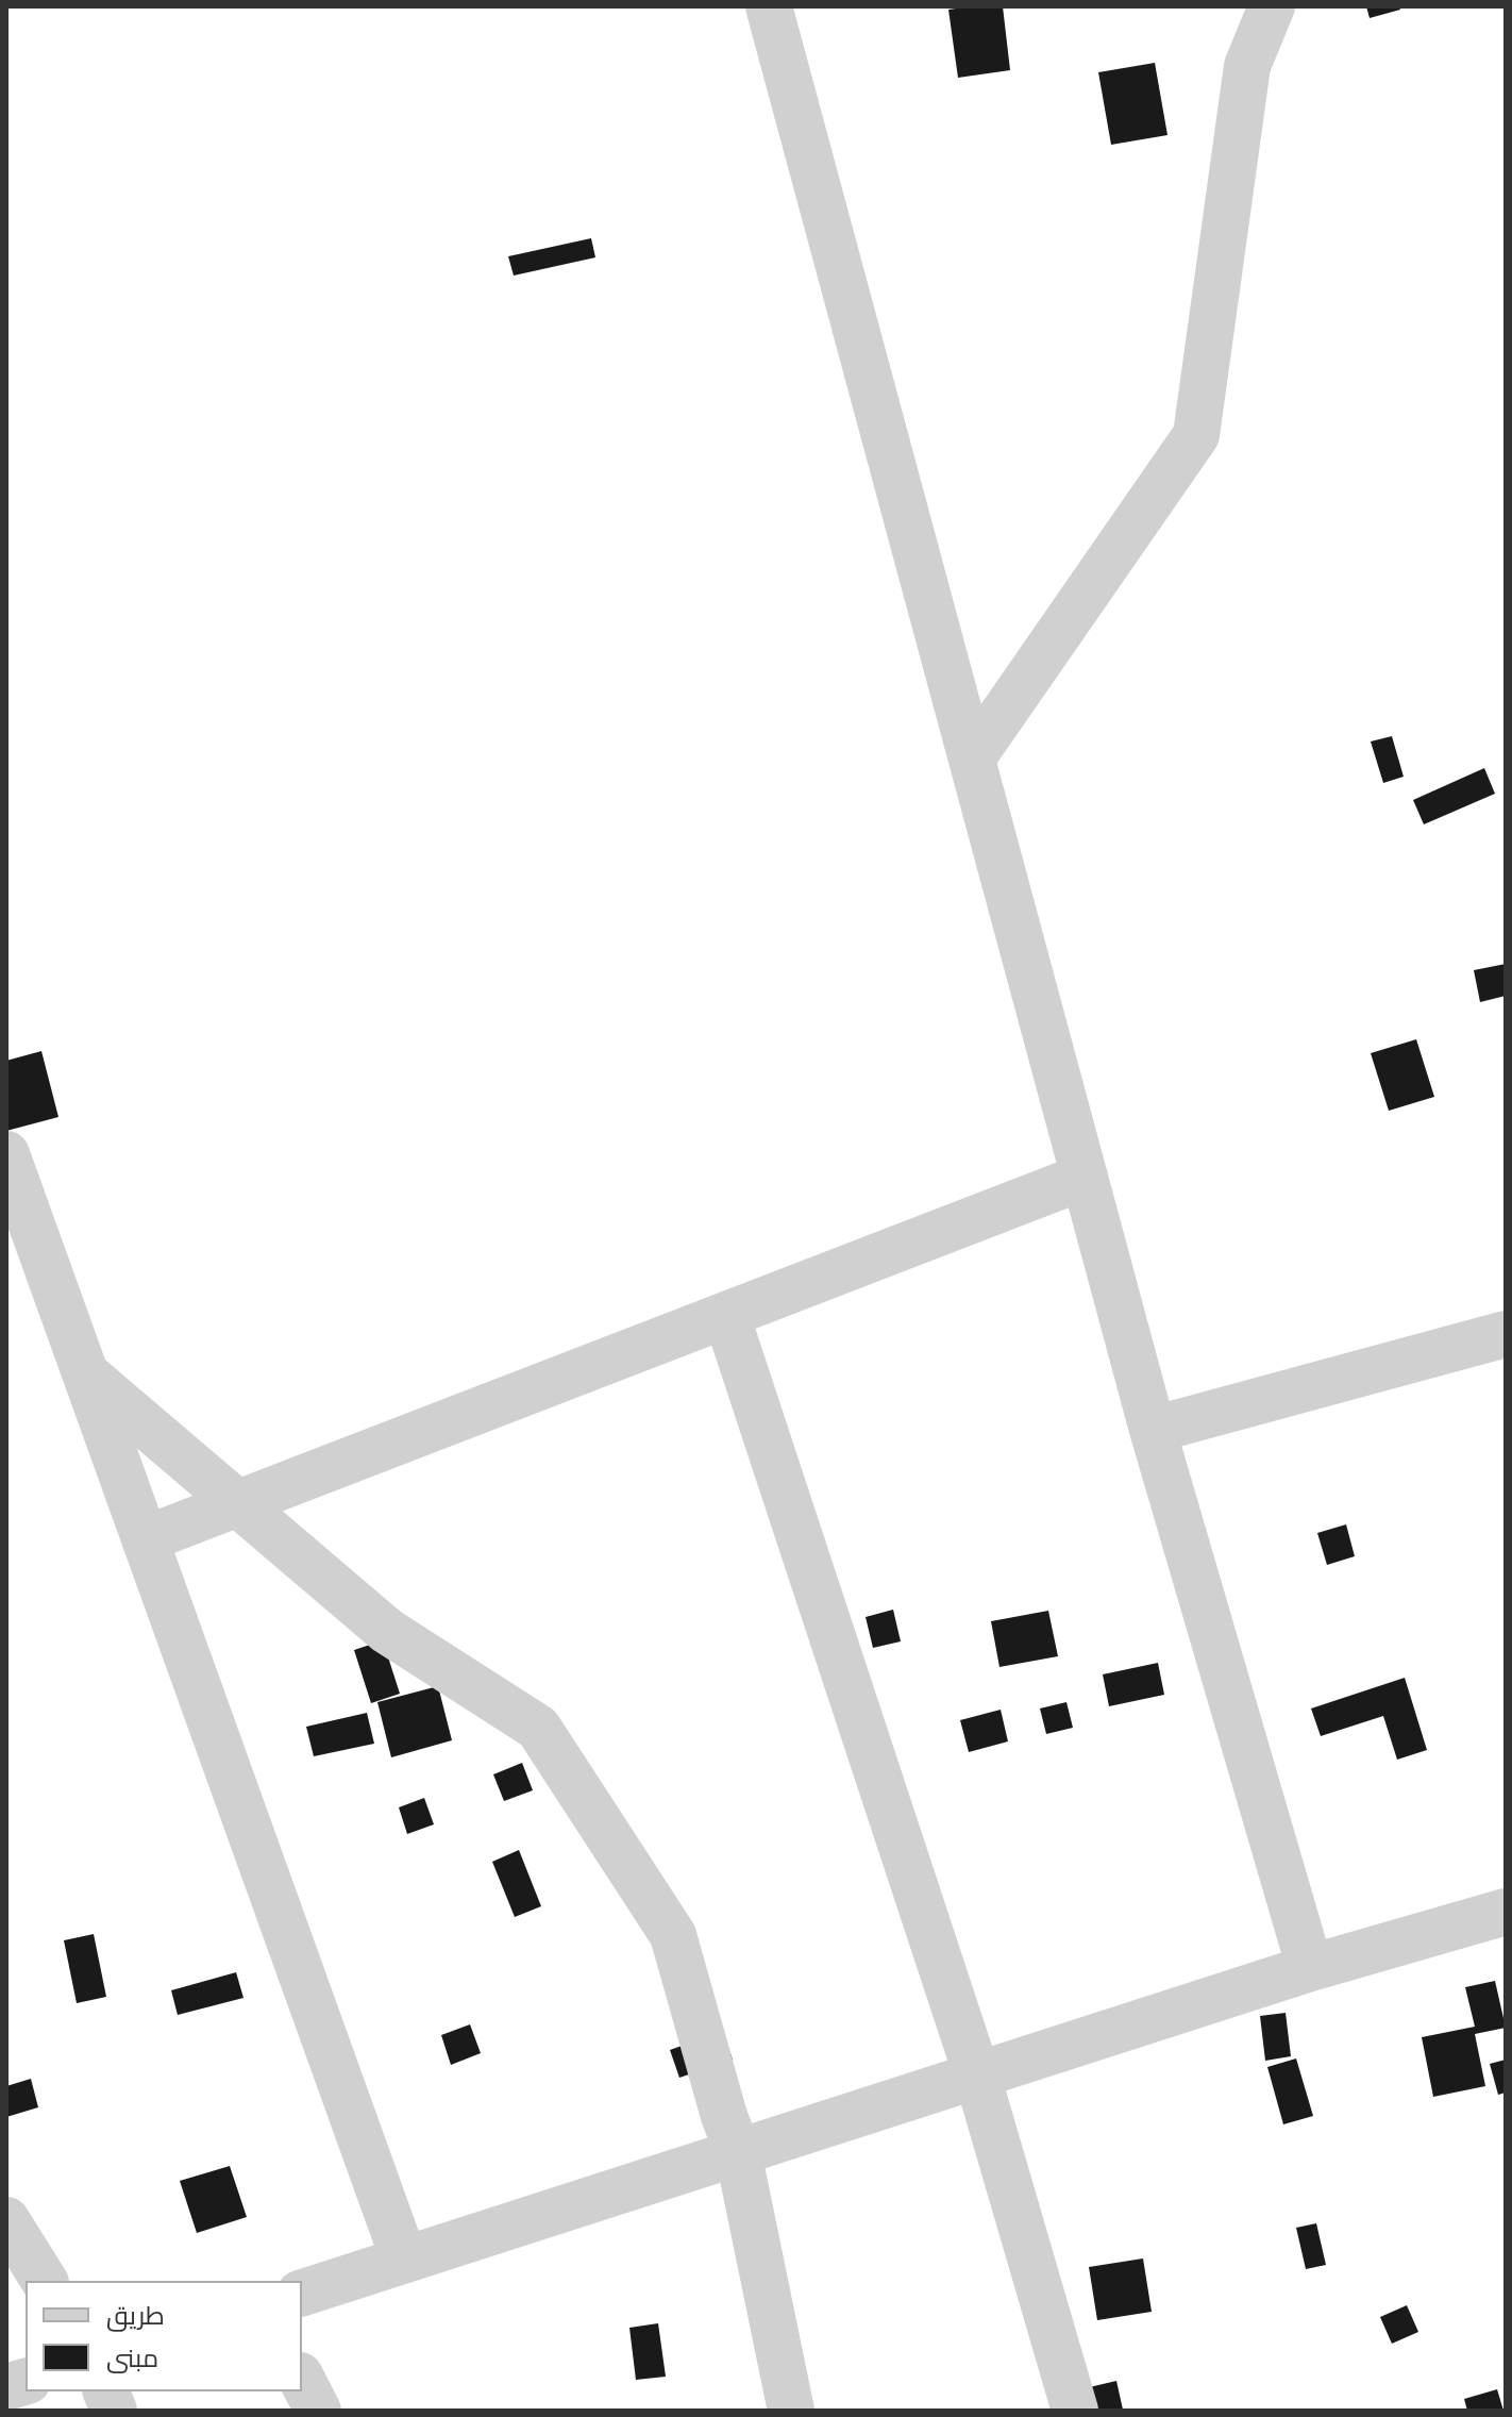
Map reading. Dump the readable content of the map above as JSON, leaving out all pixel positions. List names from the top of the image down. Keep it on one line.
{"legend":["طريق","مبنى"]}
